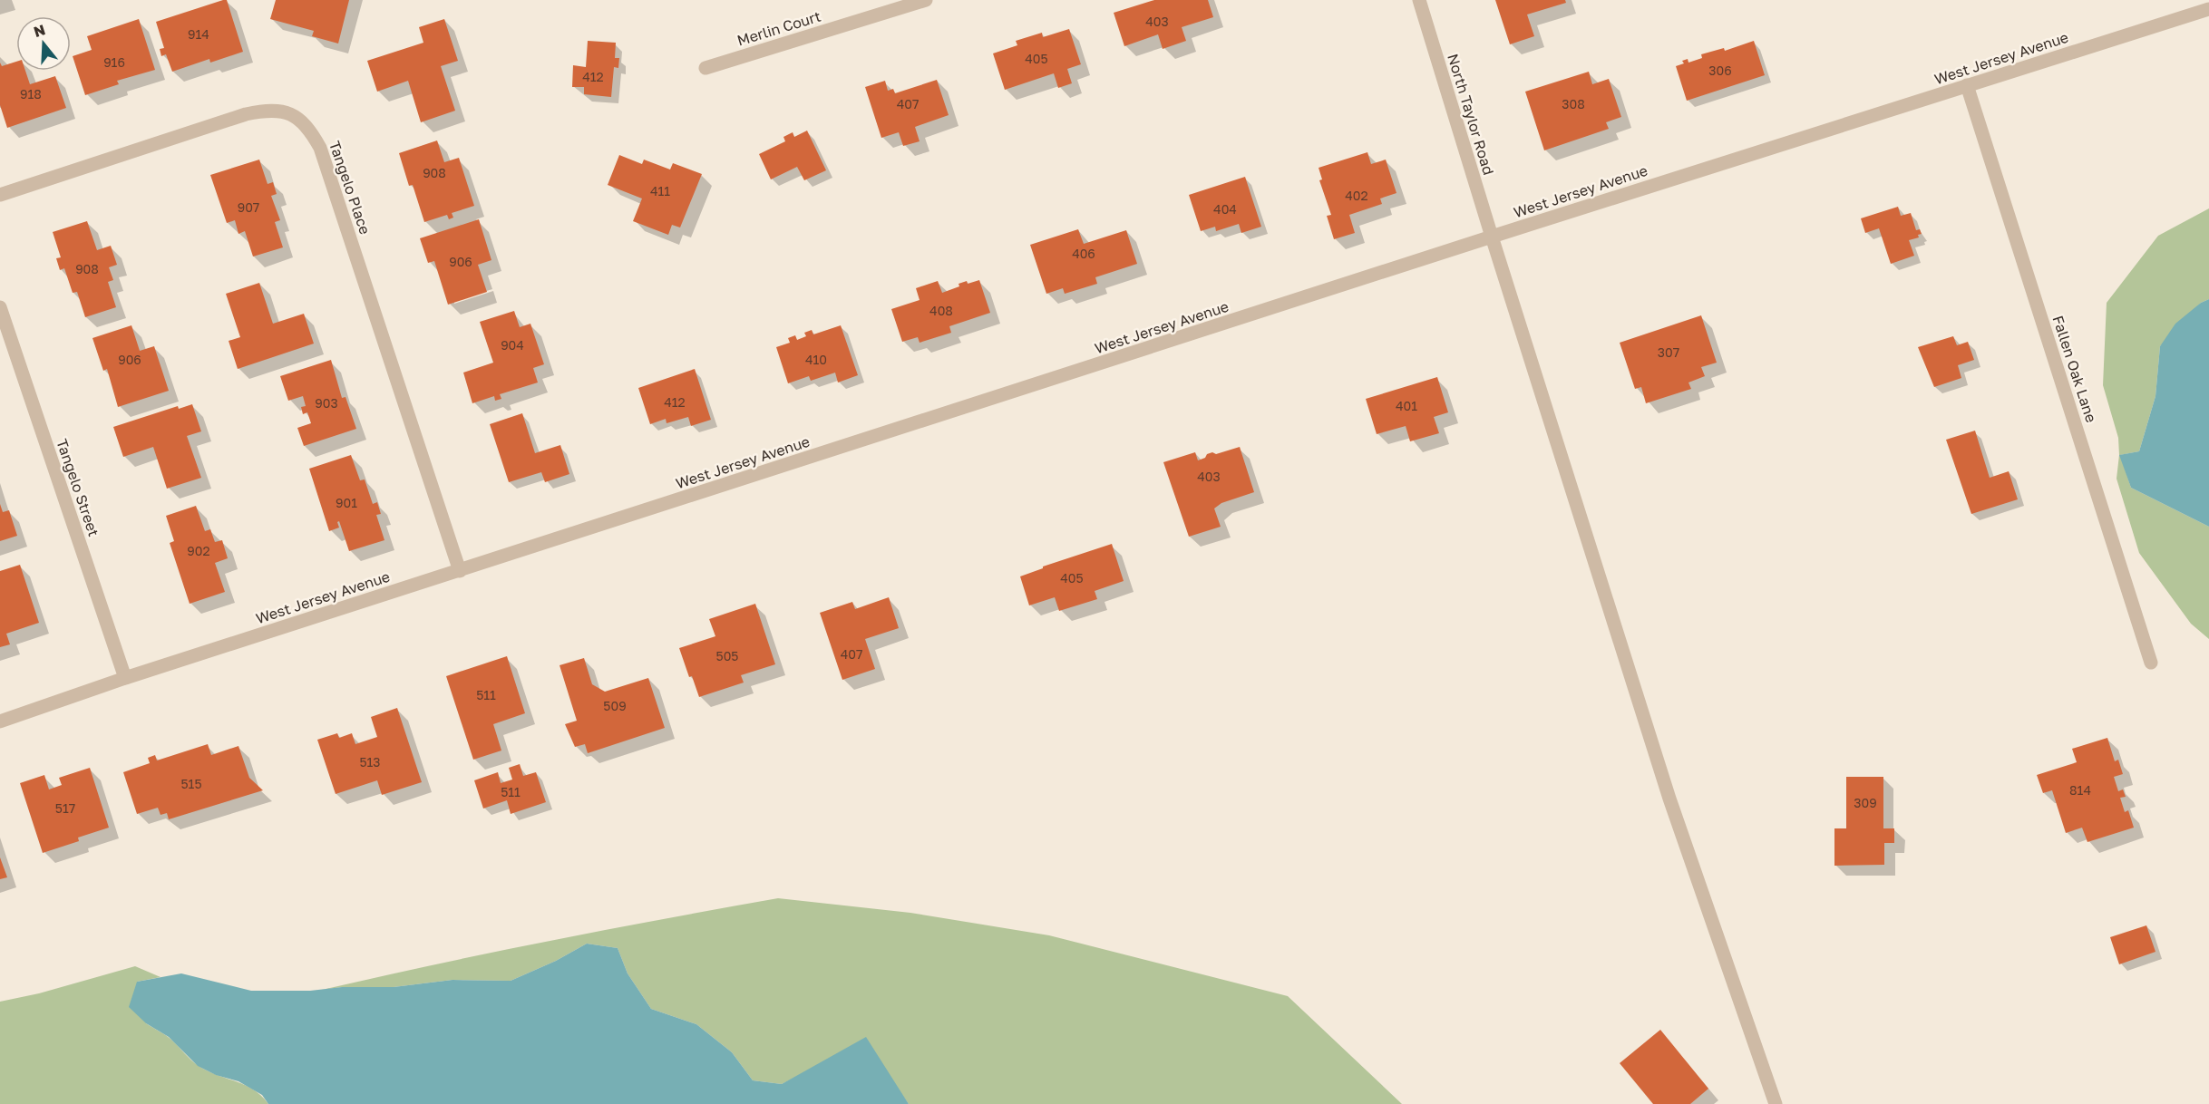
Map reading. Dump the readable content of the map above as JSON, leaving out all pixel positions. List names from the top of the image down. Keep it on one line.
{"streets":{"street":["Merlin Court","West Jersey Avenue","North Taylor Road","Tangelo Place","Fallen Oak Lane","Tangelo Street"]},"crossings":[["West Jersey Avenue","North Taylor Road"],["West Jersey Avenue","Tangelo Place"],["West Jersey Avenue","Fallen Oak Lane"],["West Jersey Avenue","Tangelo Street"]],"house_numbers":["403","914","405","916","306","412","918","407","308","908","411","402","907","404","406","906","908","408","904","307","906","410","412","903","401","403","901","902","405","407","505","511","509","513","515","814","511","309","517"],"north":"top"}
